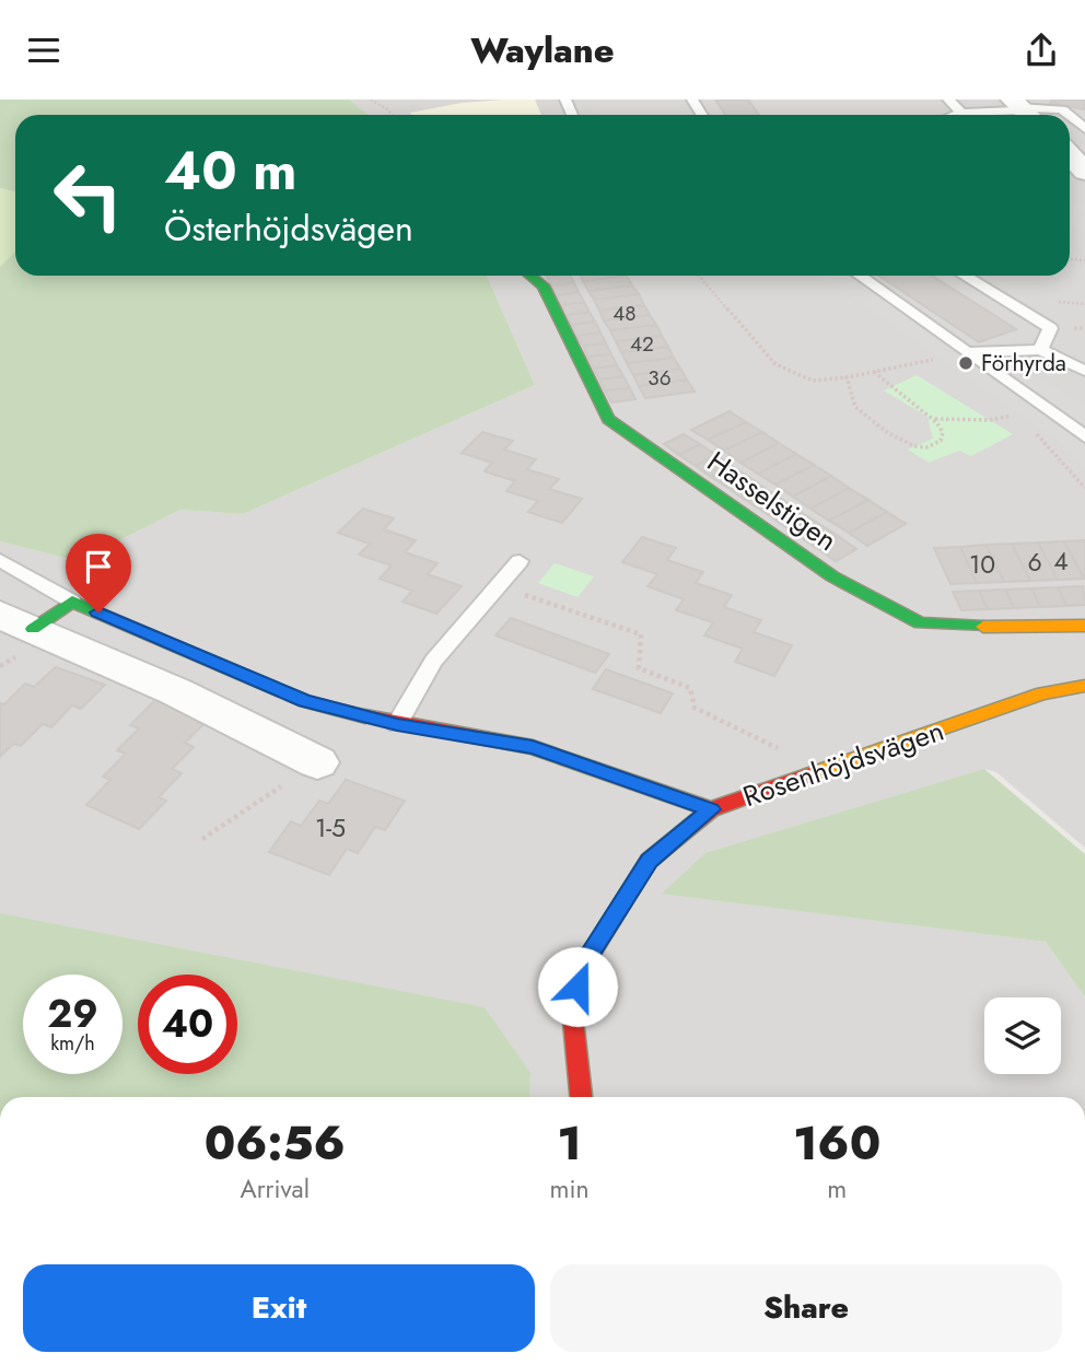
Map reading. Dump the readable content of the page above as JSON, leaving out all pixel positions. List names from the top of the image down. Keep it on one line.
{"streets":{"street":["Hasselstigen","Rosenhöjdsvägen"]},"places":["Förhyrda"],"house_numbers":["48","42","36","4","6","10","1-5"],"page":{"header":"Waylane","turn":["40 m","Österhöjdsvägen"],"speed":"29 km/h","limit":"40","eta":["06:56","Arrival","1","min","160","m"],"buttons":["Exit","Share"]}}
